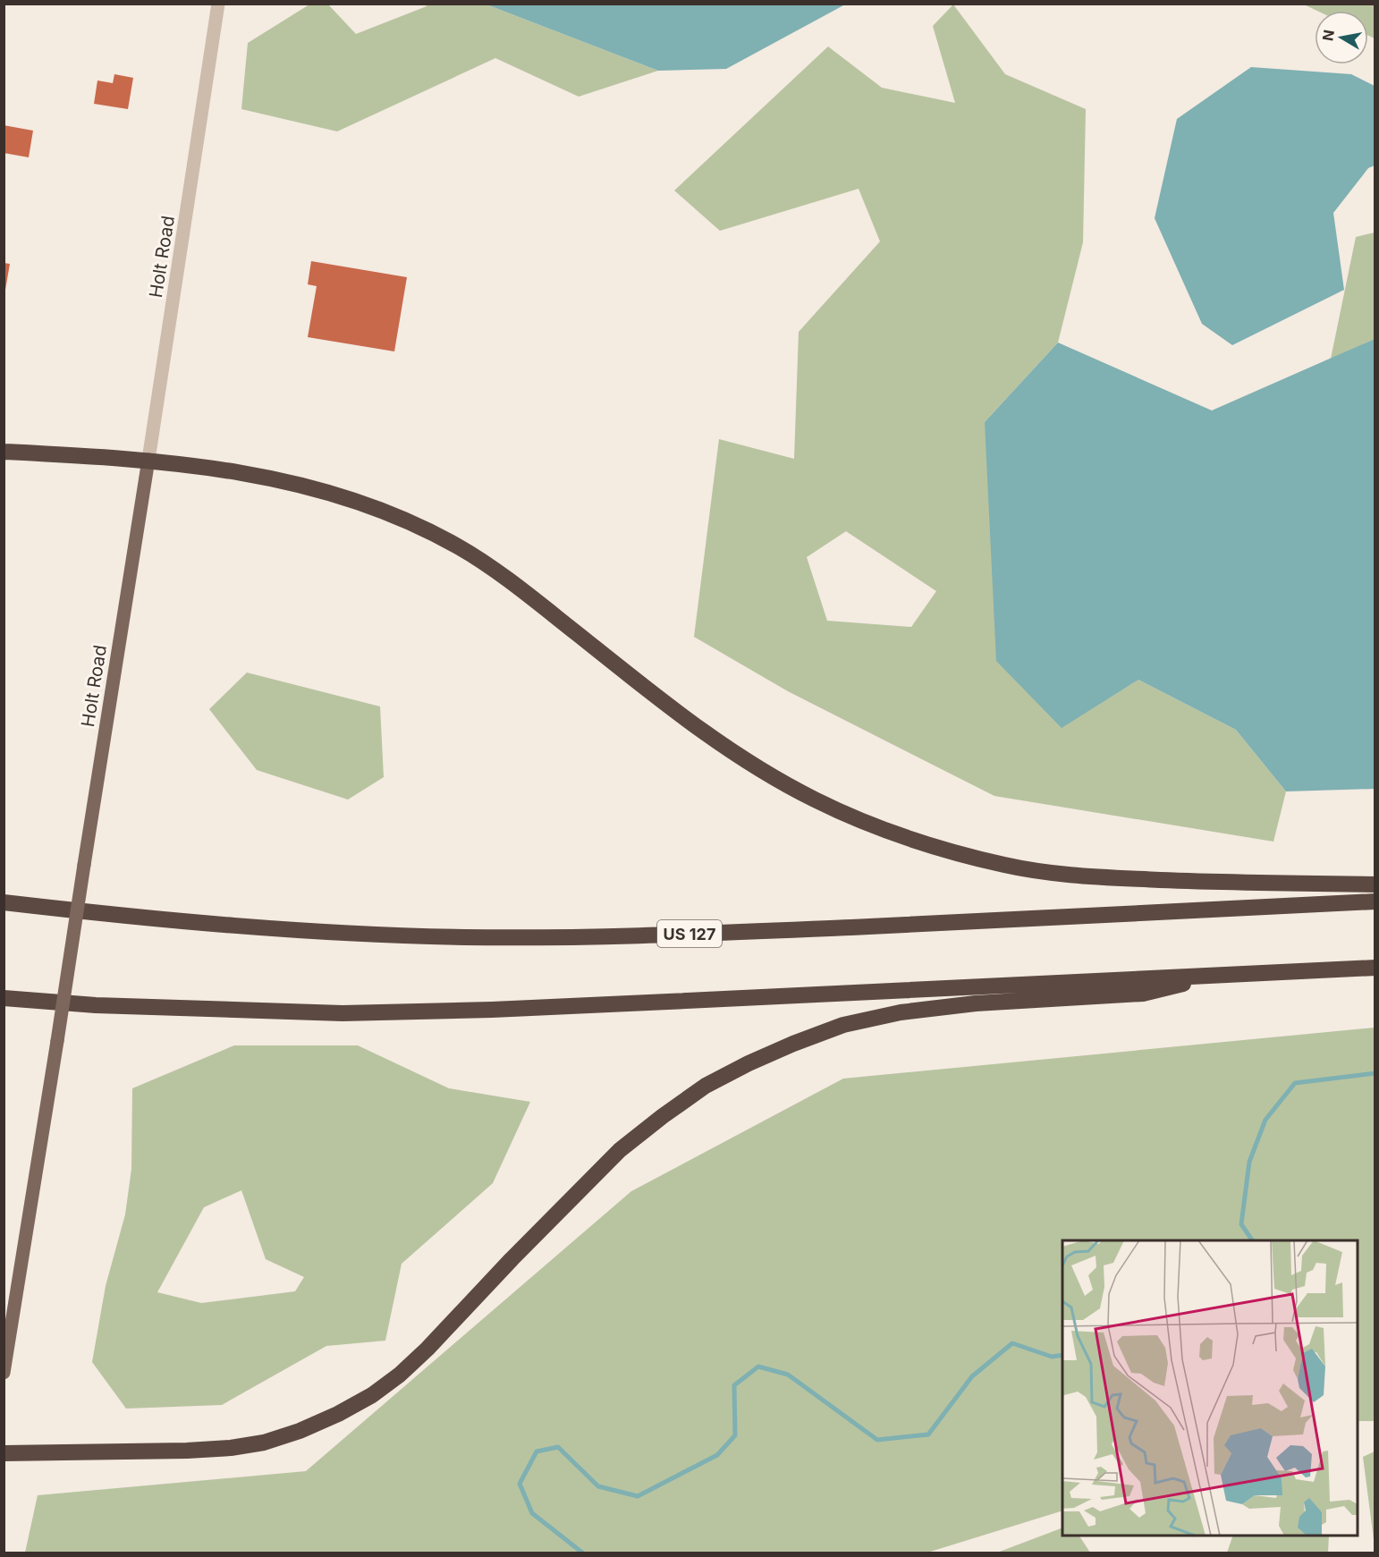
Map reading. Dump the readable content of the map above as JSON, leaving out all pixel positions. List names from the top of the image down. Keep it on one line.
{"streets":{"highway":["US 127"],"main road":["Holt Road"]},"north":"left"}
